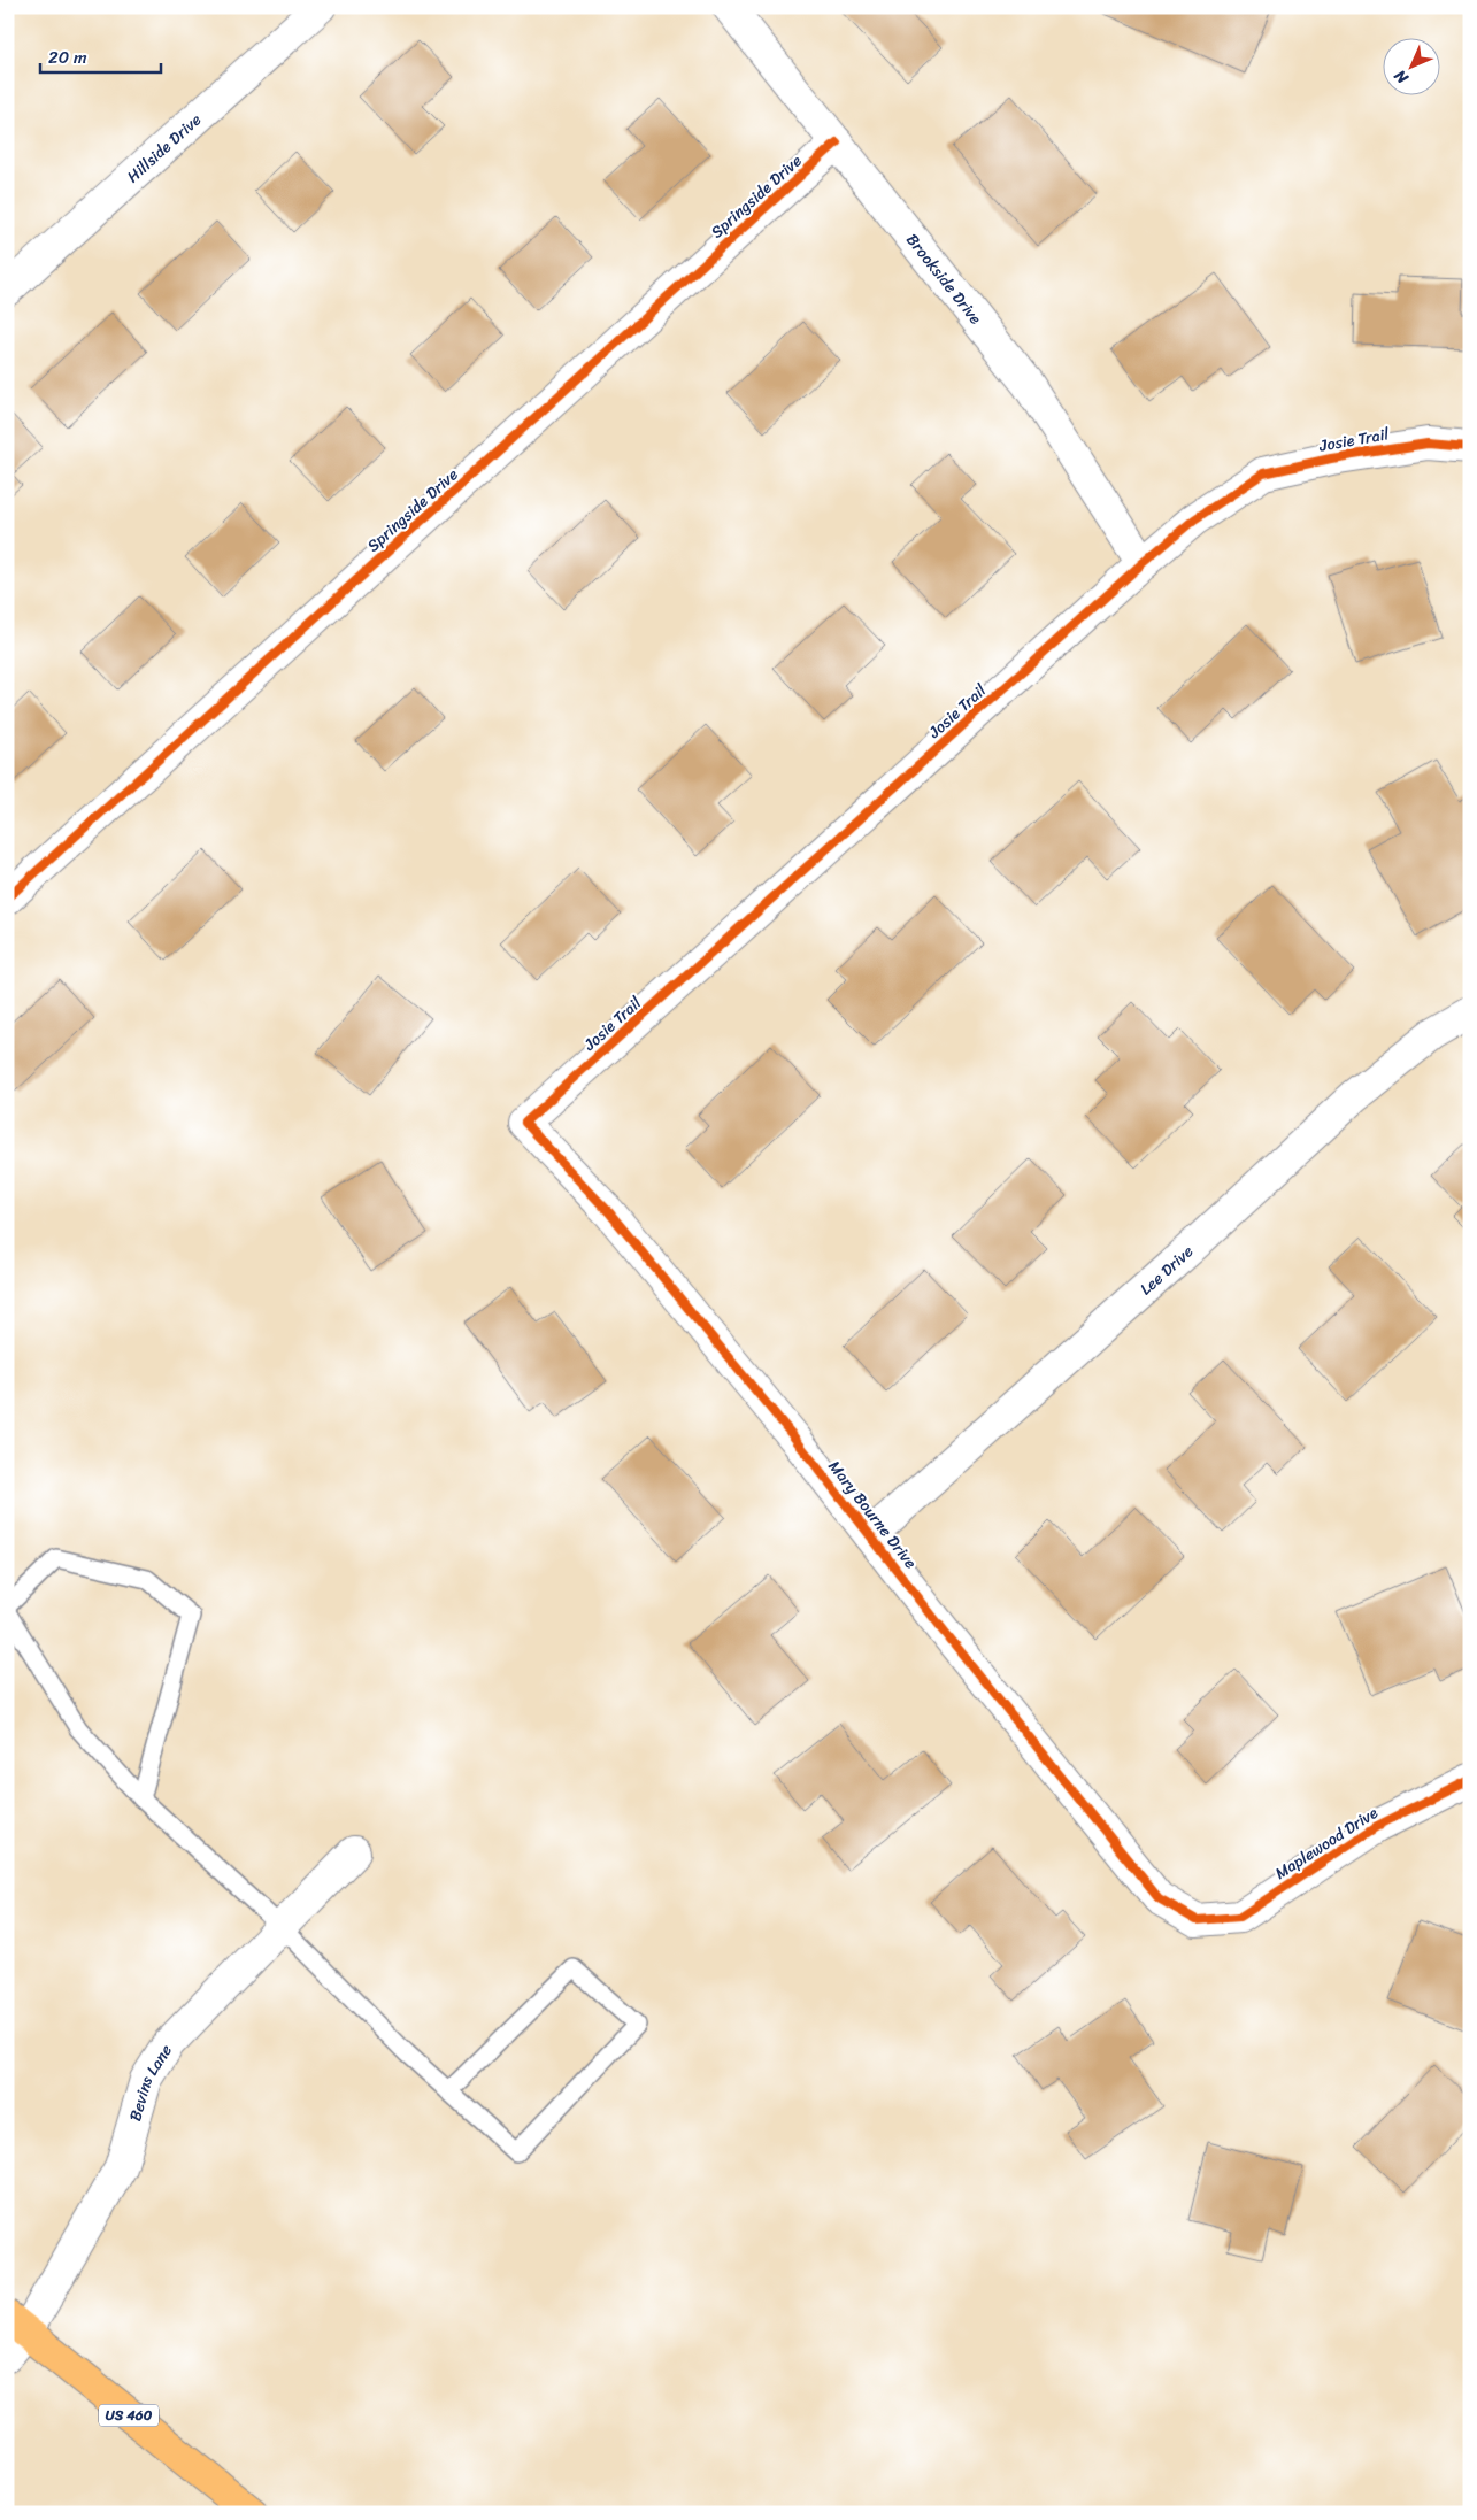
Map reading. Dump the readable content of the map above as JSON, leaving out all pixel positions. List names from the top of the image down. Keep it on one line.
{"streets":{"main road":["US 460"],"street":["Hillside Drive","Springside Drive","Brookside Drive","Josie Trail","Lee Drive","Mary Bourne Drive","Maplewood Drive","Bevins Lane"]},"crossings":[["Springside Drive","Brookside Drive"],["Brookside Drive","Josie Trail"],["Josie Trail","Mary Bourne Drive"],["Lee Drive","Mary Bourne Drive"],["Mary Bourne Drive","Maplewood Drive"],["Bevins Lane","US 460"]],"scale_bar":"20 m","north":"bottom left"}
